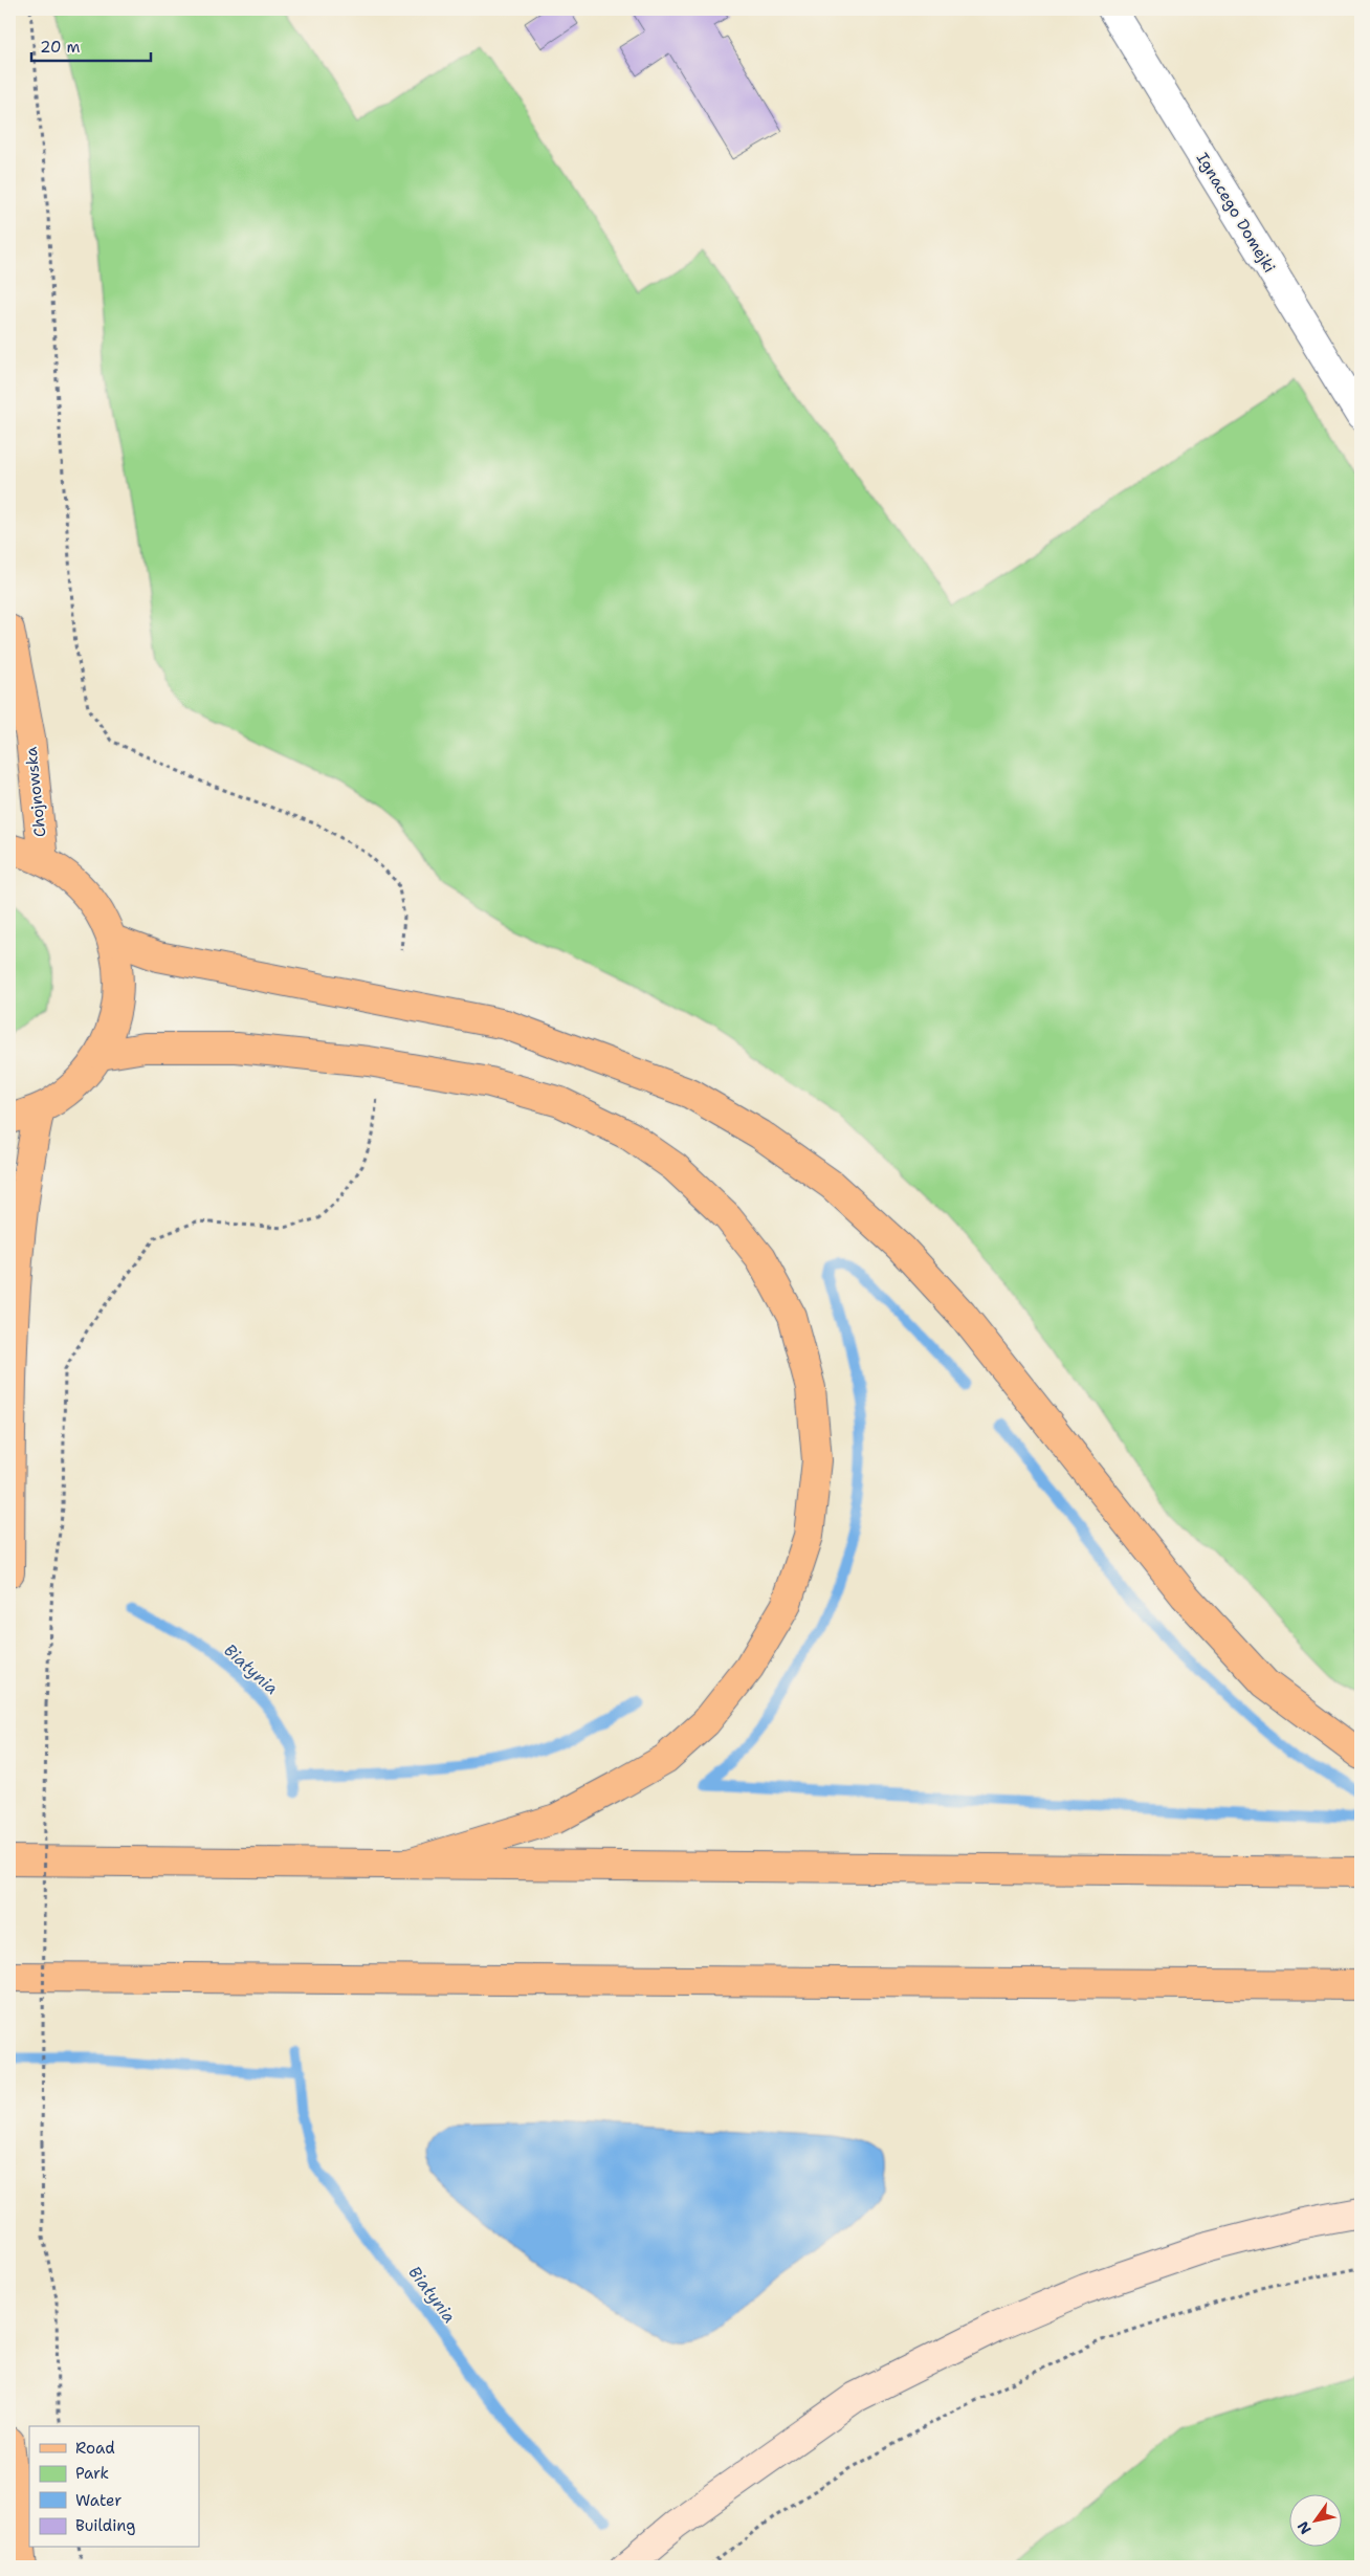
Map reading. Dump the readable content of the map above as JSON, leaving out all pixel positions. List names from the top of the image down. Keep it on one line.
{"streets":{"main road":["Chojnowska"],"street":["Ignacego Domejki"]},"water":["Białynia"],"legend":["Road","Park","Water","Building"],"scale_bar":"20 m","north":"bottom left"}
